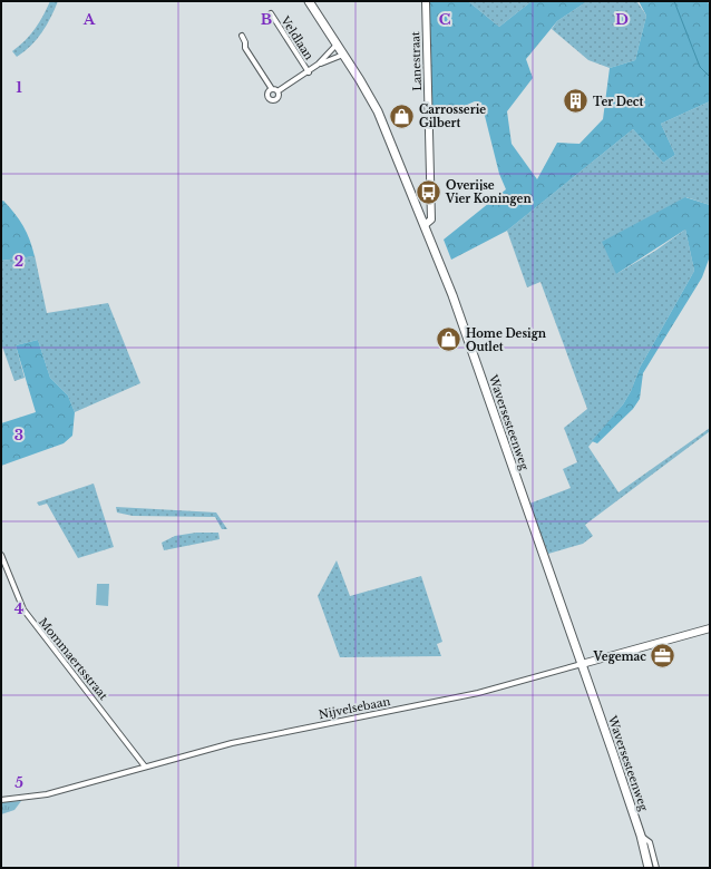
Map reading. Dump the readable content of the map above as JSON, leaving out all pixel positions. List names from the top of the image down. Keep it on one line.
{"streets":{"main road":["Waversesteenweg"],"street":["Veldlaan","Lanestraat","Mommaertsstraat","Nijvelsebaan"]},"crossings":[["Veldlaan","Waversesteenweg"],["Lanestraat","Waversesteenweg"],["Waversesteenweg","Nijvelsebaan"],["Mommaertsstraat","Nijvelsebaan"]],"places":{"building":["Ter Dect"],"shop":["Carrosserie Gilbert","Home Design Outlet"],"bus stop":["Overijse Vier Koningen"],"office":["Vegemac"]},"grid":{"columns":["A","B","C","D"],"rows":["1","2","3","4","5"]}}
